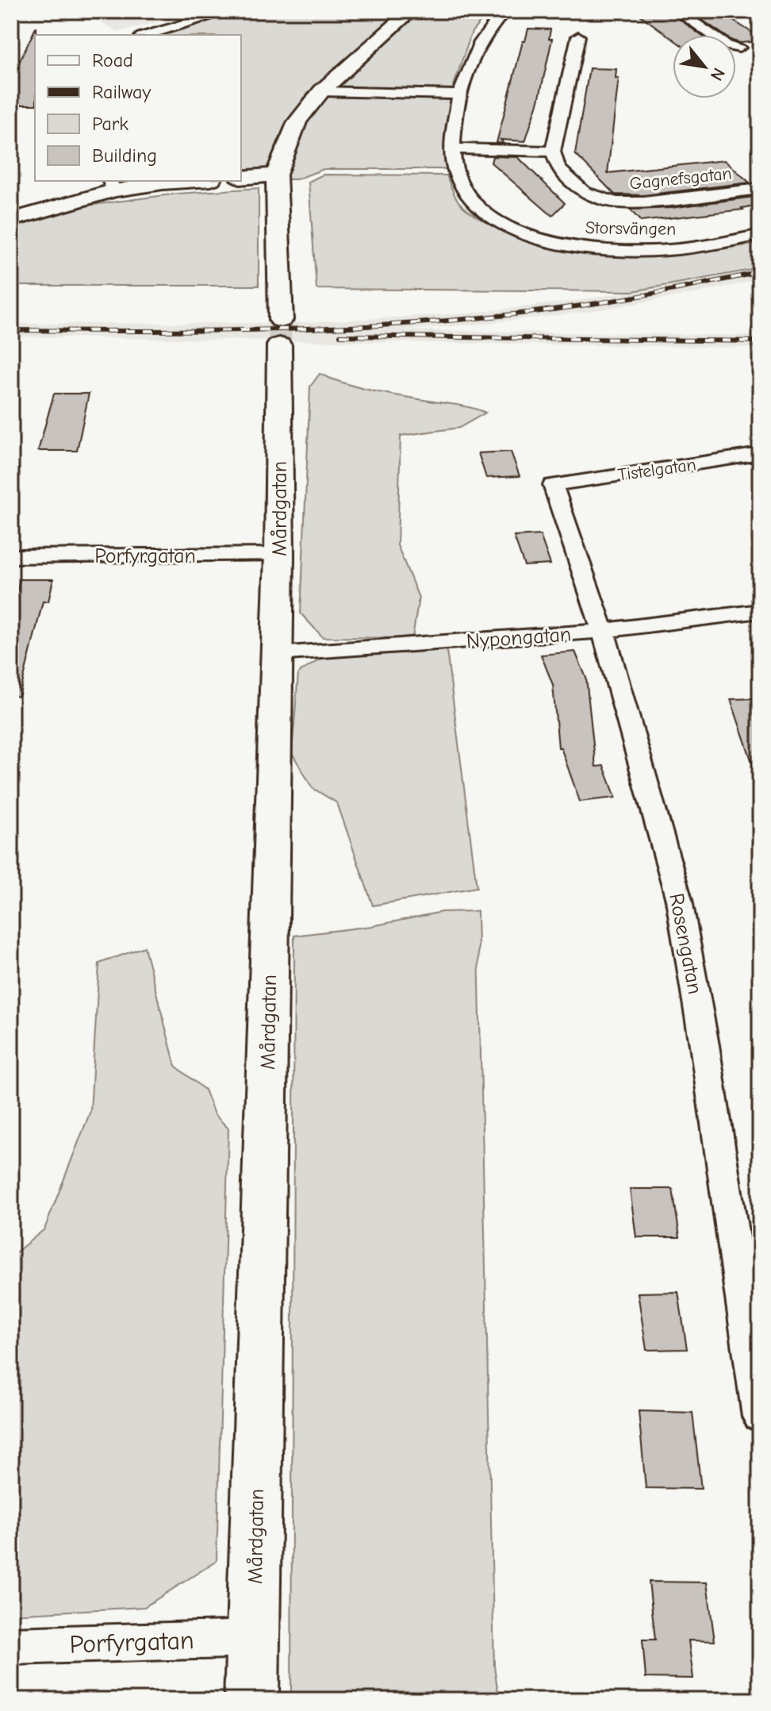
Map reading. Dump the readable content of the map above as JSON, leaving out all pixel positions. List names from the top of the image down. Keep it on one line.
{"streets":{"street":["Gagnefsgatan","Storsvängen","Tistelgatan","Mårdgatan","Porfyrgatan","Nypongatan","Rosengatan"]},"crossings":[["Tistelgatan","Rosengatan"],["Mårdgatan","Porfyrgatan"],["Mårdgatan","Nypongatan"],["Nypongatan","Rosengatan"]],"legend":["Road","Railway","Park","Building"],"north":"bottom right"}
